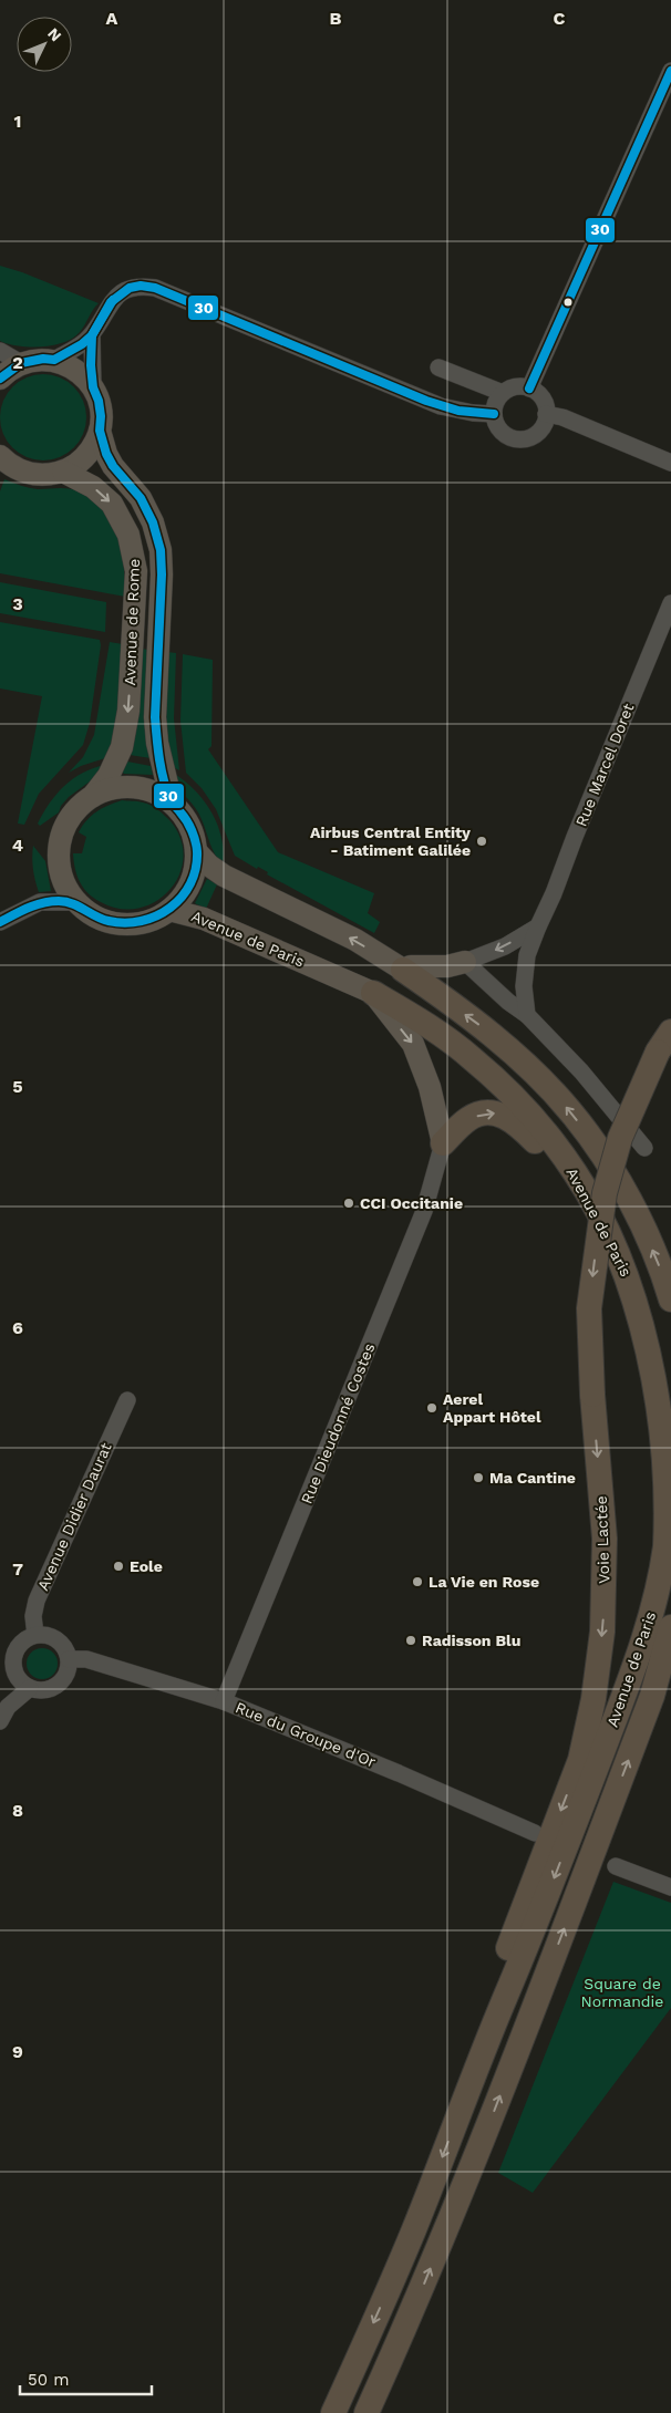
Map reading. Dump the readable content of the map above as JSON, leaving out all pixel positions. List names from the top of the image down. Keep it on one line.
{"streets":{"highway":["Avenue de Paris","Voie Lactée"],"main road":["Avenue de Rome"],"street":["Rue Marcel Doret","Rue Dieudonné Costes","Avenue Didier Daurat","Rue du Groupe d'Or"]},"crossings":[["Avenue de Rome","Avenue de Paris"],["Avenue de Paris","Voie Lactée"],["Rue Dieudonné Costes","Rue du Groupe d'Or"],["Avenue Didier Daurat","Rue du Groupe d'Or"]],"one_way":["Avenue de Paris"],"parks":["Square de Normandie"],"places":["Airbus Central Entity - Batiment Galilée","CCI Occitanie","Aerel Appart Hôtel","Ma Cantine","Eole","La Vie en Rose","Radisson Blu"],"lines":["transit line 30"],"scale_bar":"50 m","north":"top right","grid":{"columns":["A","B","C"],"rows":["1","2","3","4","5","6","7","8","9"]}}
